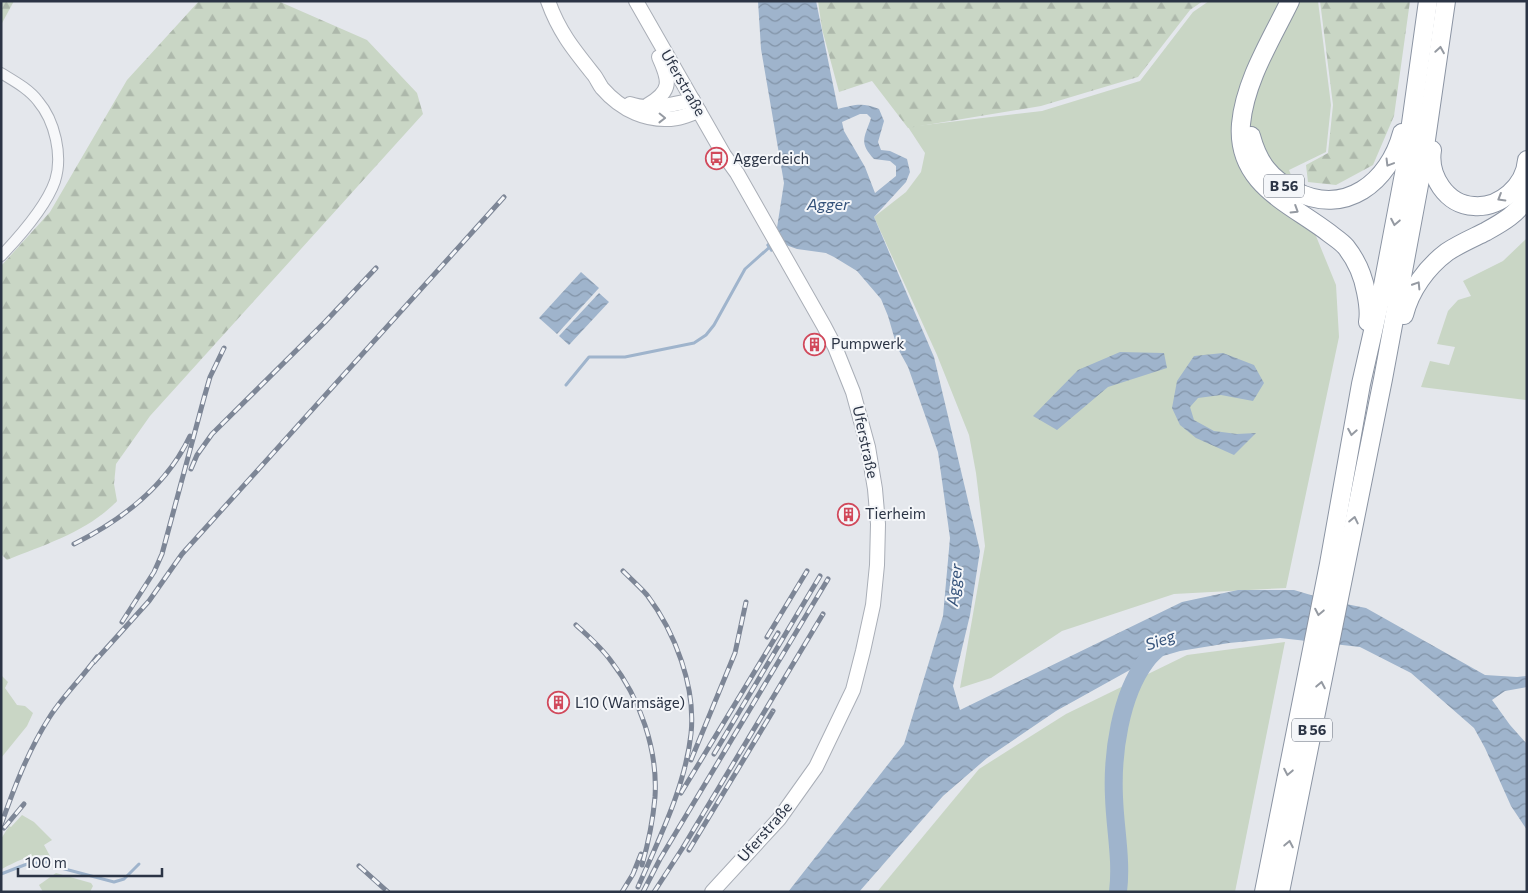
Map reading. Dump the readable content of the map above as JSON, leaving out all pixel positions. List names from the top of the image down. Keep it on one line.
{"streets":{"highway":["B 56"],"street":["Uferstraße"]},"water":["Agger","Sieg"],"places":{"bus stop":["Aggerdeich"],"building":["Pumpwerk","Tierheim","L10 (Warmsäge)"]},"scale_bar":"100 m"}
